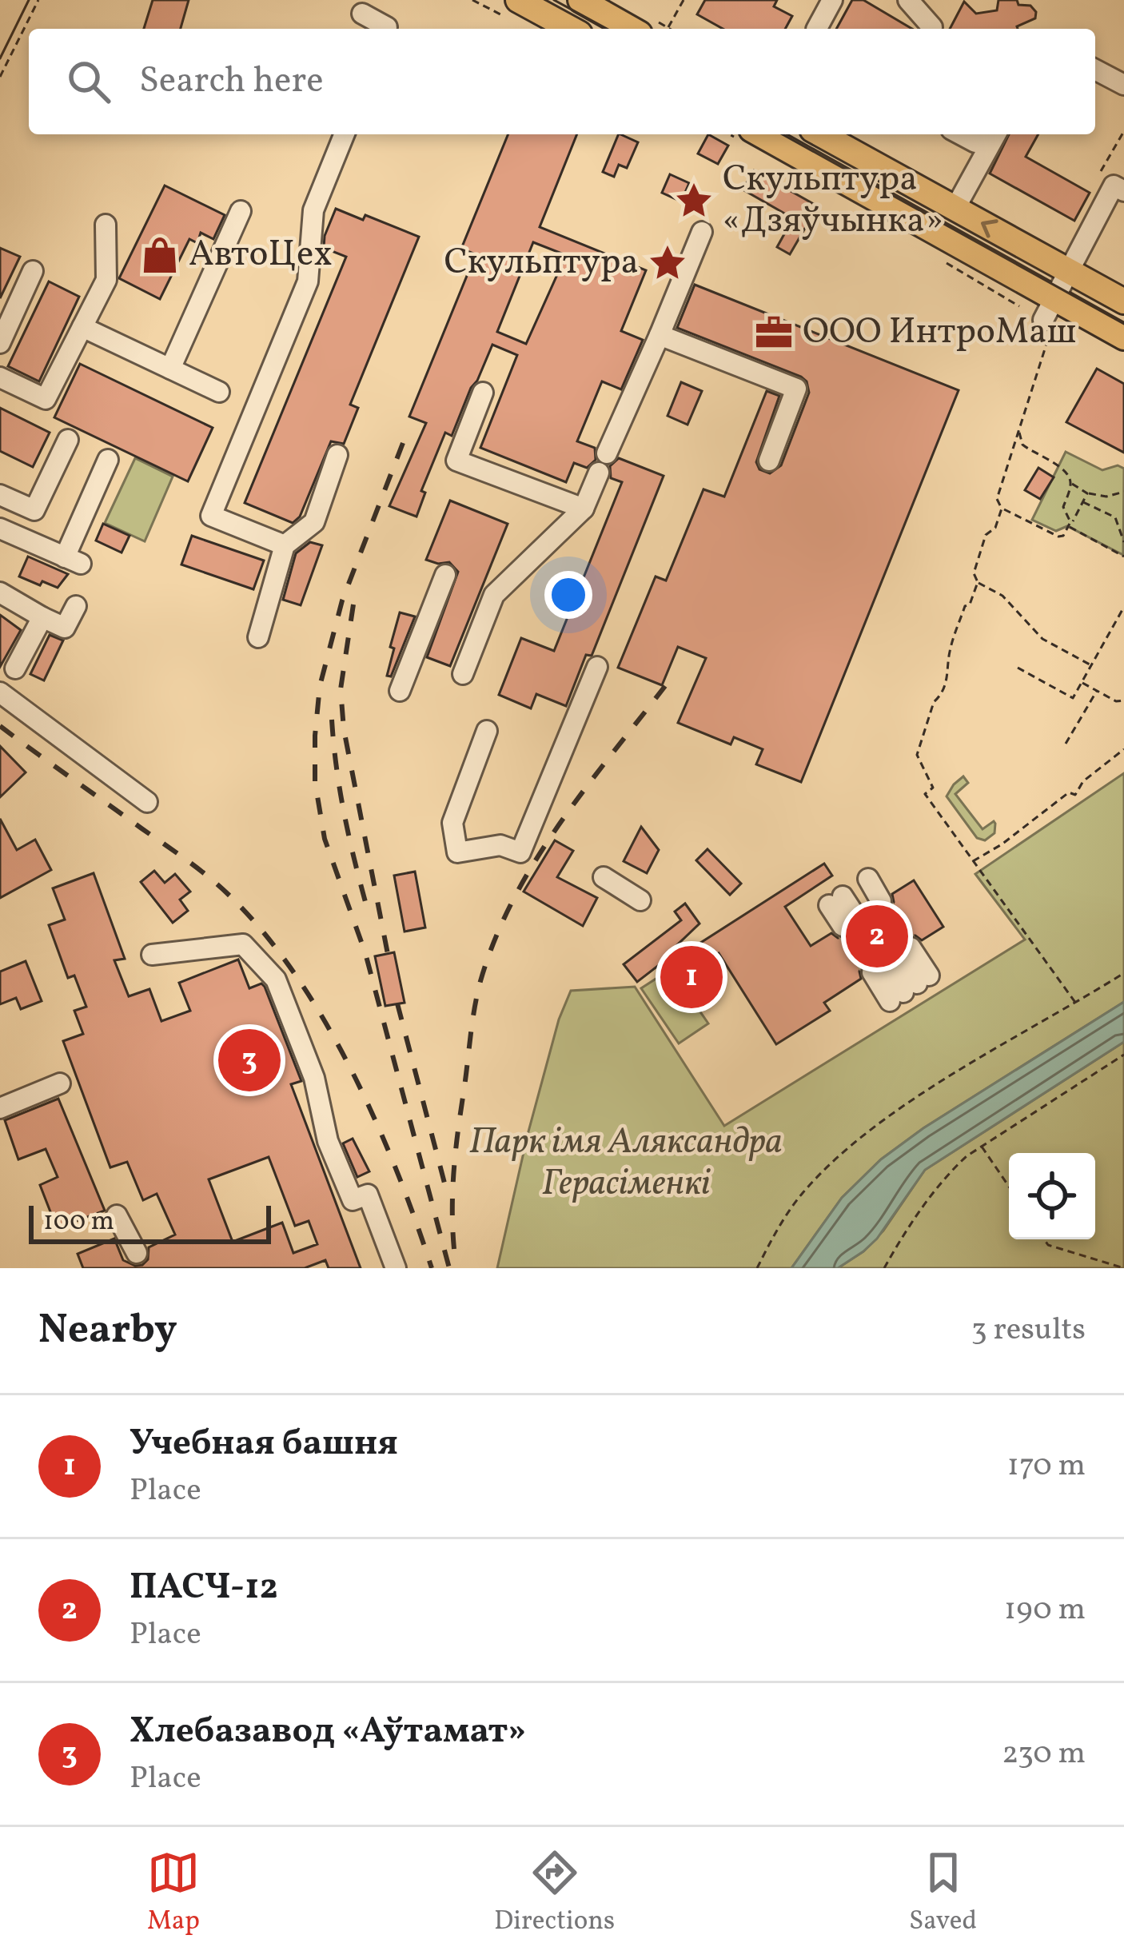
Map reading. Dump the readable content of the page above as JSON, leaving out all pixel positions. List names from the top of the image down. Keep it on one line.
{"parks":["Парк імя Аляксандра Герасіменкі"],"places":{"place":["Скульптура «Дзяўчынка»","Скульптура"],"shop":["АвтоЦех"],"office":["ООО ИнтроМаш"]},"scale_bar":"100 m","page":{"search":"Search here","pins":["2","1","3"],"scale":"100 m","heading":["Nearby","3 results"],"list":[{"mark":"1","name":"Учебная башня","note":"Place","value":"170 m"},{"mark":"2","name":"ПАСЧ-12","note":"Place","value":"190 m"},{"mark":"3","name":"Хлебазавод «Аўтамат»","note":"Place","value":"230 m"}],"nav":["Map","Directions","Saved"]}}
